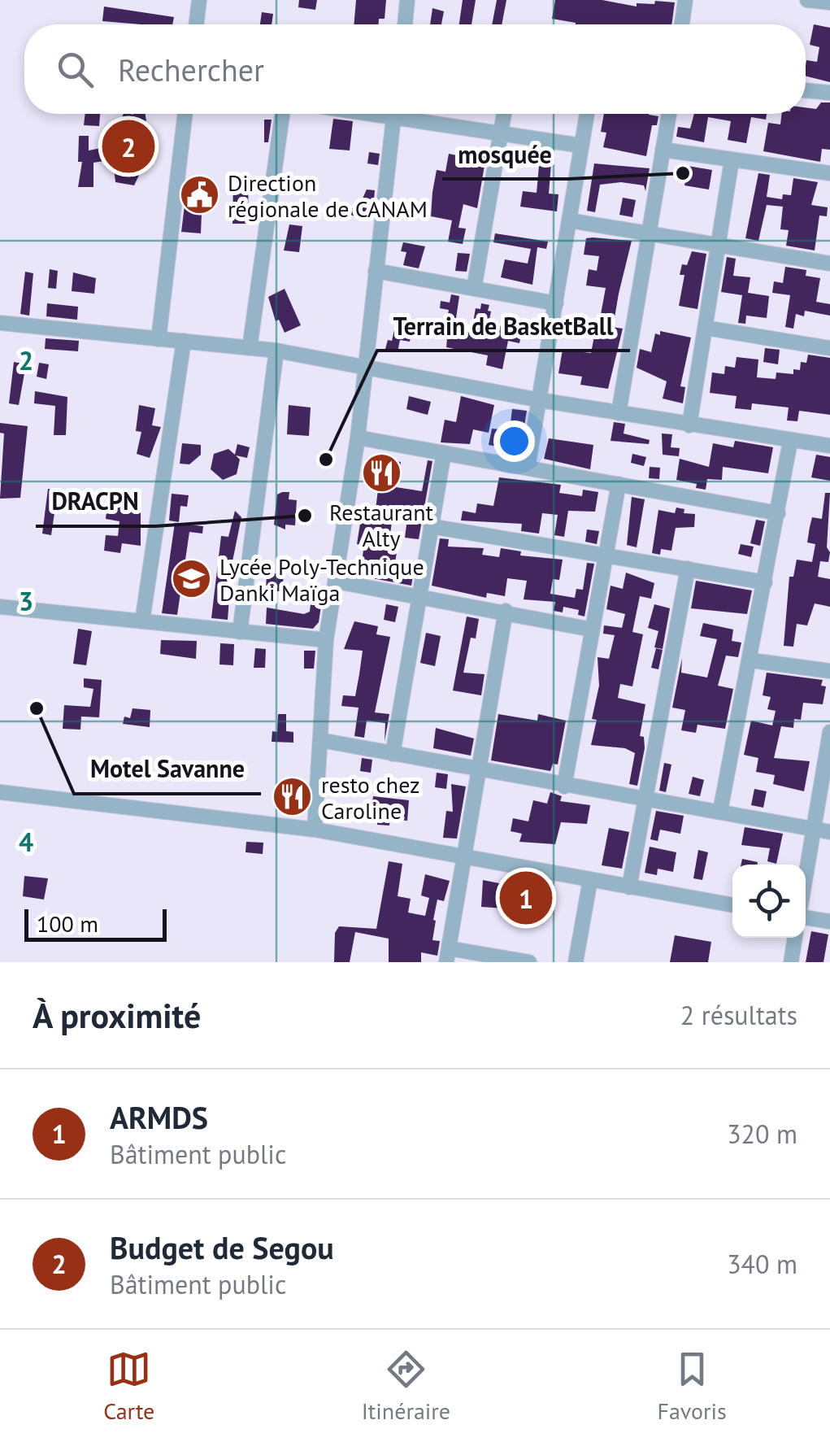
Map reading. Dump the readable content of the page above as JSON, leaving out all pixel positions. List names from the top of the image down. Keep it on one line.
{"places":{"other":["mosquée","Terrain de BasketBall","DRACPN","Motel Savanne"],"public building":["Direction régionale de CANAM"],"restaurant":["Restaurant Alty","resto chez Caroline"],"school or university":["Lycée Poly-Technique Danki Maïga"]},"scale_bar":"100 m","page":{"search":"Rechercher","pins":["2","1"],"scale":"100 m","heading":["À proximité","2 résultats"],"list":[{"mark":"1","name":"ARMDS","note":"Bâtiment public","value":"320 m"},{"mark":"2","name":"Budget de Segou","note":"Bâtiment public","value":"340 m"}],"nav":["Carte","Itinéraire","Favoris"]},"grid":{"rows":["2","3","4"]}}
